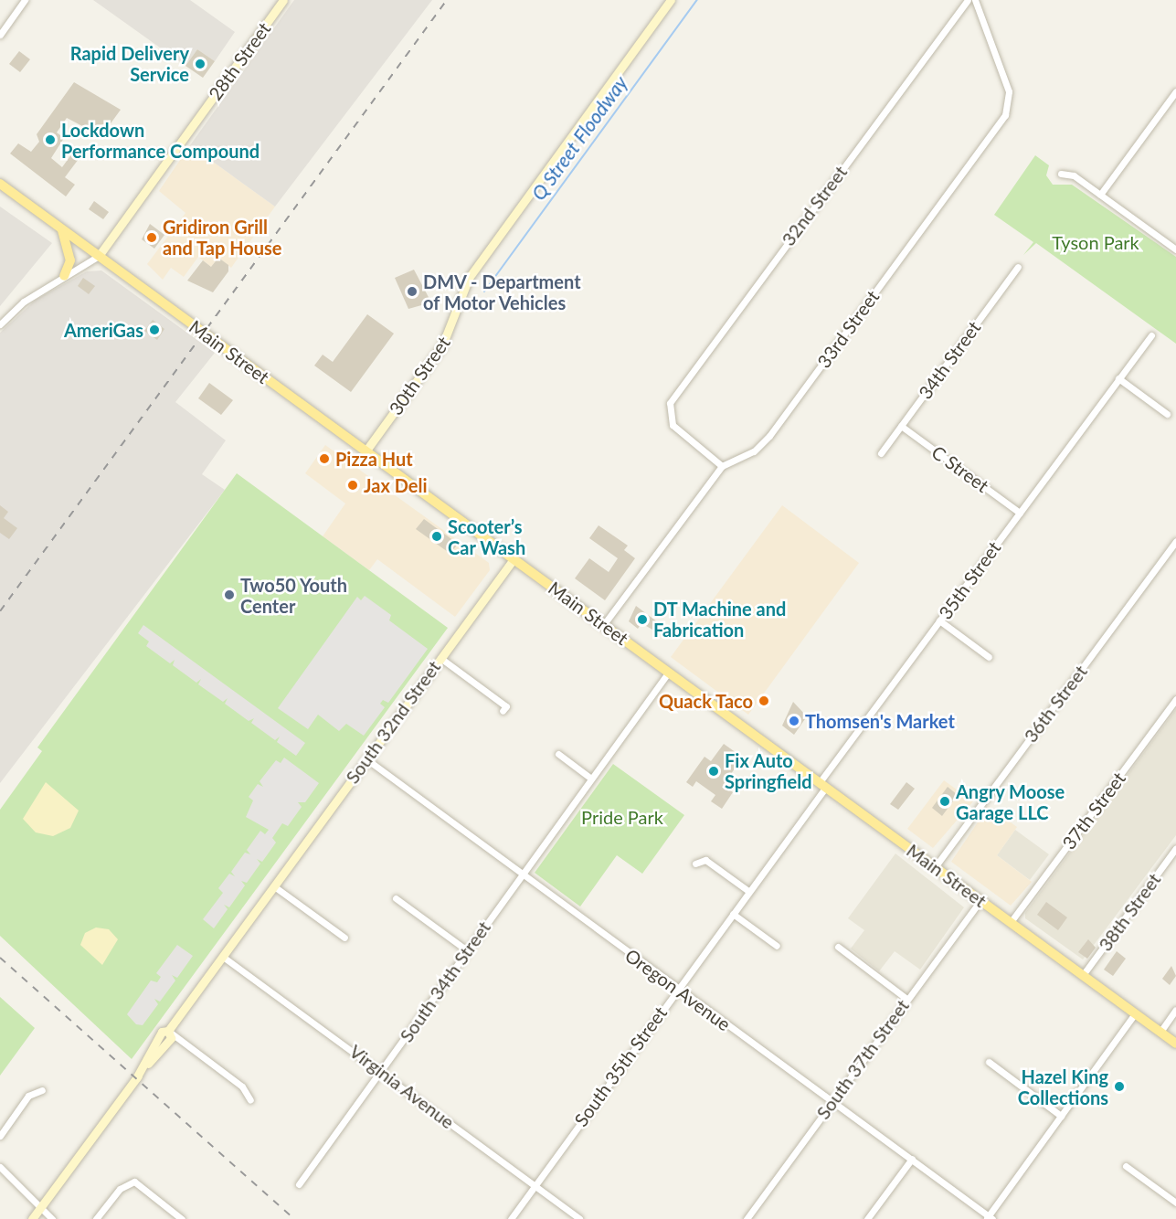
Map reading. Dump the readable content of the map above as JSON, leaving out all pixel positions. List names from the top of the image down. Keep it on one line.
{"streets":{"main road":["Main Street"],"street":["28th Street","32nd Street","33rd Street","34th Street","30th Street","C Street","35th Street","36th Street","South 32nd Street","37th Street","38th Street","South 34th Street","Oregon Avenue","South 37th Street","South 35th Street","Virginia Avenue"]},"crossings":[["28th Street","Main Street"],["32nd Street","33rd Street"],["33rd Street","Main Street"],["Main Street","30th Street"],["Main Street","35th Street"],["Main Street","36th Street"],["Main Street","South 32nd Street"],["Main Street","37th Street"],["Main Street","38th Street"],["Main Street","South 34th Street"],["Main Street","South 37th Street"],["Main Street","South 35th Street"],["34th Street","C Street"],["C Street","35th Street"],["35th Street","South 35th Street"],["South 32nd Street","Oregon Avenue"],["South 32nd Street","Virginia Avenue"],["South 34th Street","Oregon Avenue"],["South 34th Street","Virginia Avenue"],["Oregon Avenue","South 37th Street"],["Oregon Avenue","South 35th Street"],["South 35th Street","Virginia Avenue"]],"water":["Q Street Floodway"],"parks":["Tyson Park","Pride Park"],"places":["Rapid Delivery Service","Lockdown Performance Compound","Gridiron Grill and Tap House","DMV - Department of Motor Vehicles","AmeriGas","Pizza Hut","Jax Deli","Scooter’s Car Wash","Two50 Youth Center","DT Machine and Fabrication","Quack Taco","Thomsen's Market","Fix Auto Springfield","Angry Moose Garage LLC","Hazel King Collections"]}
